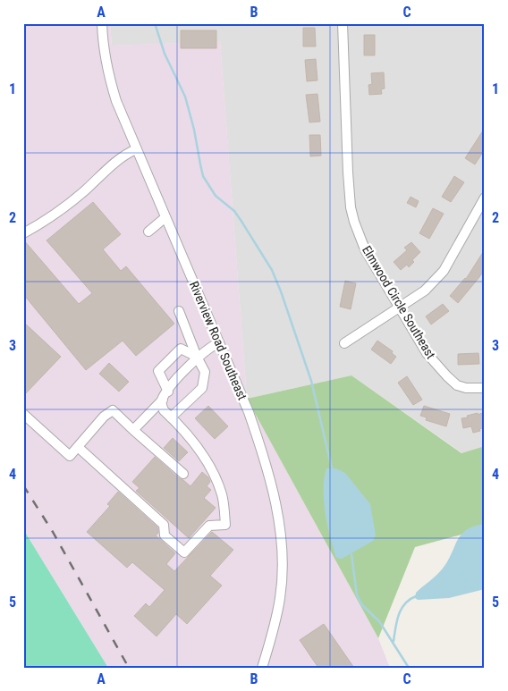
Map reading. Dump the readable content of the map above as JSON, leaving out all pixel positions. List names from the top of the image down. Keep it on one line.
{"streets":{"street":["Elmwood Circle Southeast","Riverview Road Southeast"]},"grid":{"columns":["A","B","C"],"rows":["1","2","3","4","5"]}}
